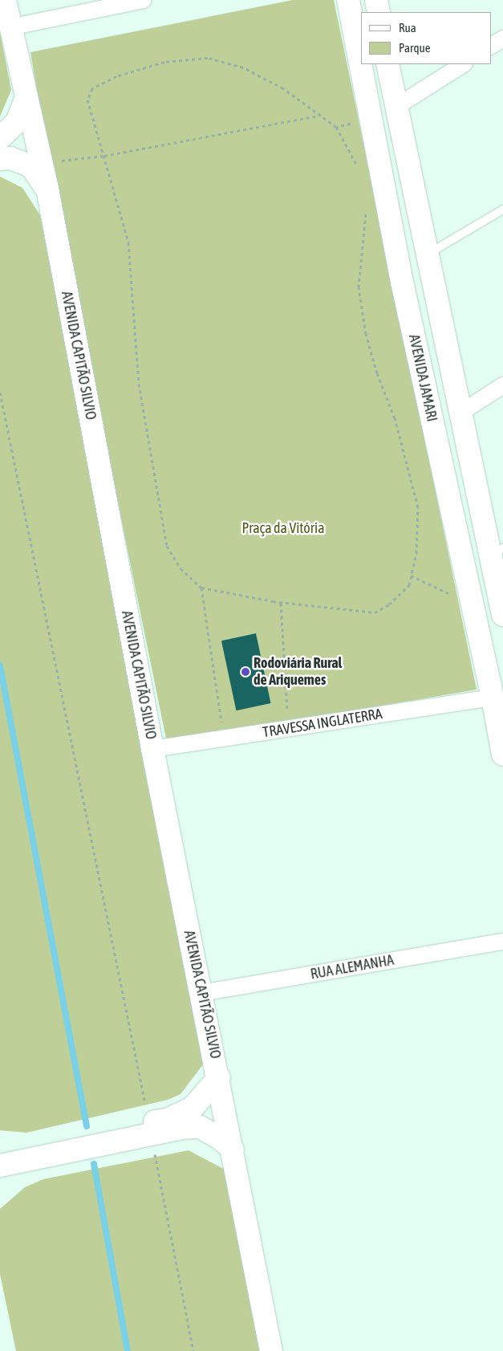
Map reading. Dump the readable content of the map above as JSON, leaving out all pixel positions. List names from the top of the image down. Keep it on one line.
{"streets":{"main road":["AVENIDA CAPITÃO SILVIO","AVENIDA JAMARI"],"street":["TRAVESSA INGLATERRA","RUA ALEMANHA"]},"crossings":[["AVENIDA CAPITÃO SILVIO","TRAVESSA INGLATERRA"],["AVENIDA CAPITÃO SILVIO","RUA ALEMANHA"],["AVENIDA JAMARI","TRAVESSA INGLATERRA"]],"parks":["Praça da Vitória"],"places":["Rodoviária Rural de Ariquemes"],"legend":["Rua","Parque"]}
